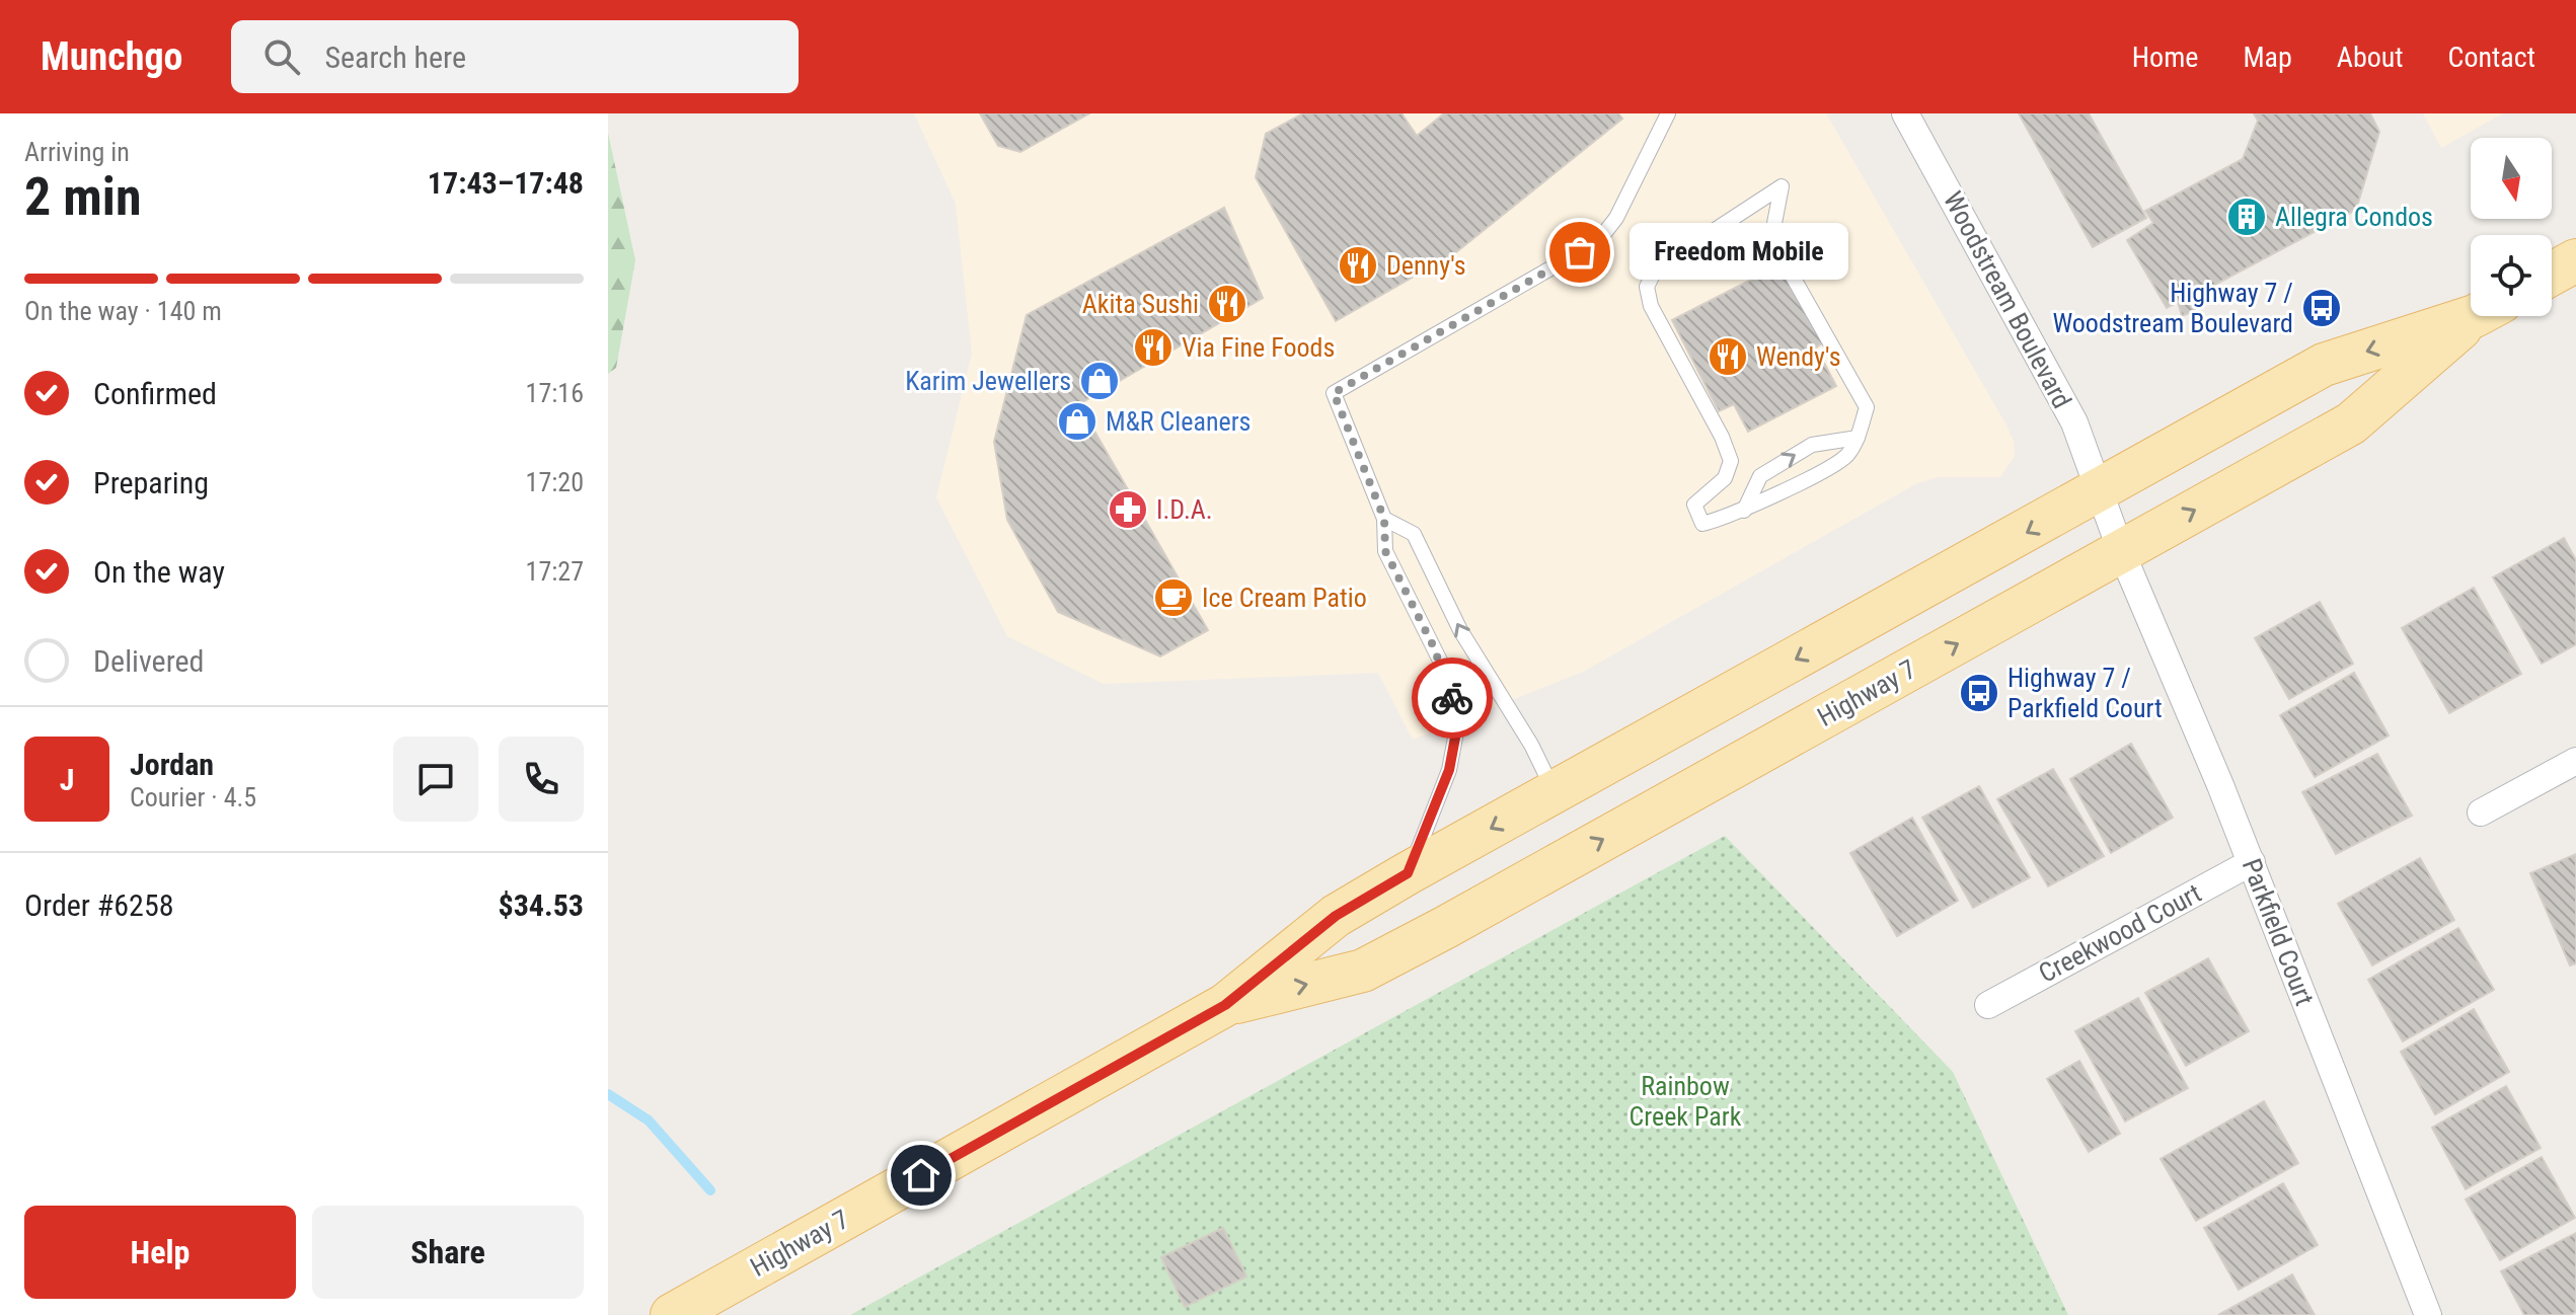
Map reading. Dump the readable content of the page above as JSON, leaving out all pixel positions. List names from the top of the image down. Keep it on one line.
{"streets":{"main road":["Highway 7"],"street":["Woodstream Boulevard","Parkfield Court","Creekwood Court"]},"crossings":[["Woodstream Boulevard","Highway 7"],["Woodstream Boulevard","Parkfield Court"],["Highway 7","Parkfield Court"],["Parkfield Court","Creekwood Court"]],"parks":["Rainbow Creek Park"],"places":{"building":["Allegra Condos"],"other":["Freedom Mobile"],"restaurant":["Denny's","Akita Sushi","Via Fine Foods","Wendy's"],"bus stop":["Highway 7 / Woodstream Boulevard","Highway 7 / Parkfield Court"],"shop":["Karim Jewellers","M&R Cleaners"],"pharmacy":["I.D.A."],"cafe":["Ice Cream Patio"]},"north":"bottom","page":{"header":"Munchgo","search":"Search here","nav":["Home","Map","About","Contact"],"heading":["2 min","Arriving in","17:43–17:48"],"panel":["Jordan","Courier · 4.5","Order #6258","$34.53"],"bubble":"Freedom Mobile","bar":"On the way · 140 m","list":[["Confirmed","17:16"],["Preparing","17:20"],["On the way","17:27"],"Delivered"],"round":"J","buttons":["Help","Share"]}}
